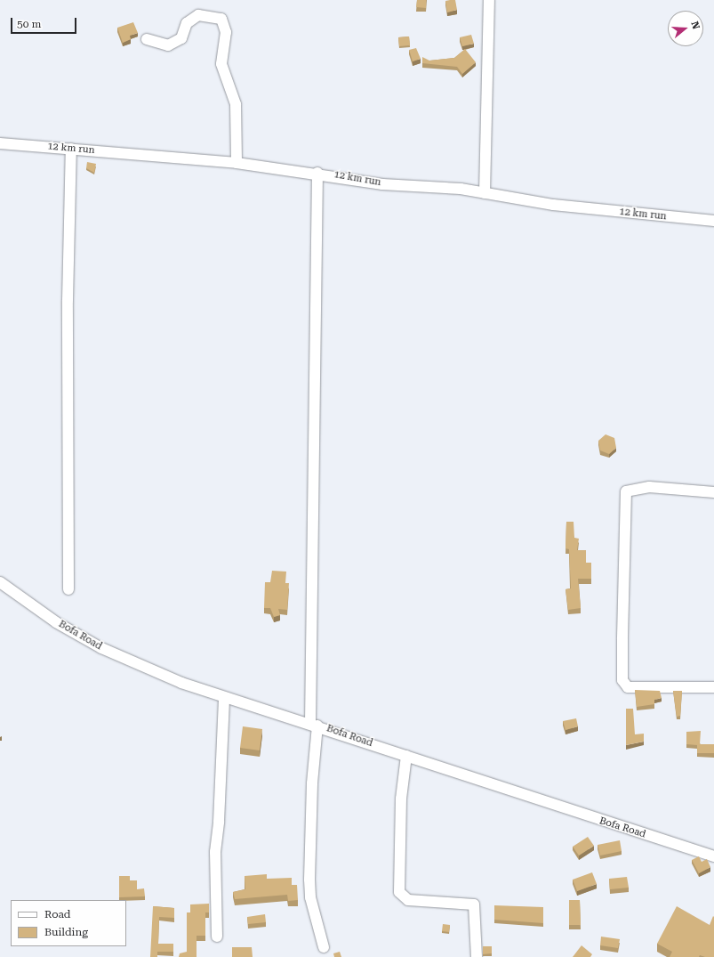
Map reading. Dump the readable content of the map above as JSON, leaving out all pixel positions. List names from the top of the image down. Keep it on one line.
{"streets":{"street":["12 km run","Bofa Road"]},"legend":["Road","Building"],"scale_bar":"50 m","north":"right"}
